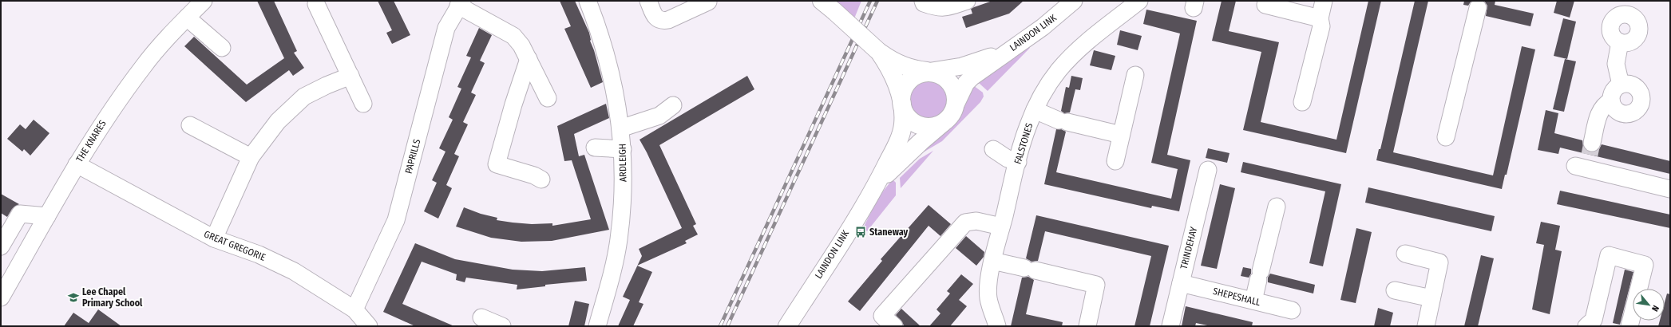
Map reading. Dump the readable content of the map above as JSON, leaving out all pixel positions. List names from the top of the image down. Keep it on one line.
{"streets":{"main road":["LAINDON LINK"],"street":["THE KNARES","FALSTONES","PAPRILLS","ARDLEIGH","GREAT GREGORIE","TRINDEHAY","SHEPESHALL"]},"crossings":[["THE KNARES","GREAT GREGORIE"],["PAPRILLS","GREAT GREGORIE"],["TRINDEHAY","SHEPESHALL"]],"places":{"bus stop":["Staneway"],"school or university":["Lee Chapel Primary School"]},"north":"bottom right"}
